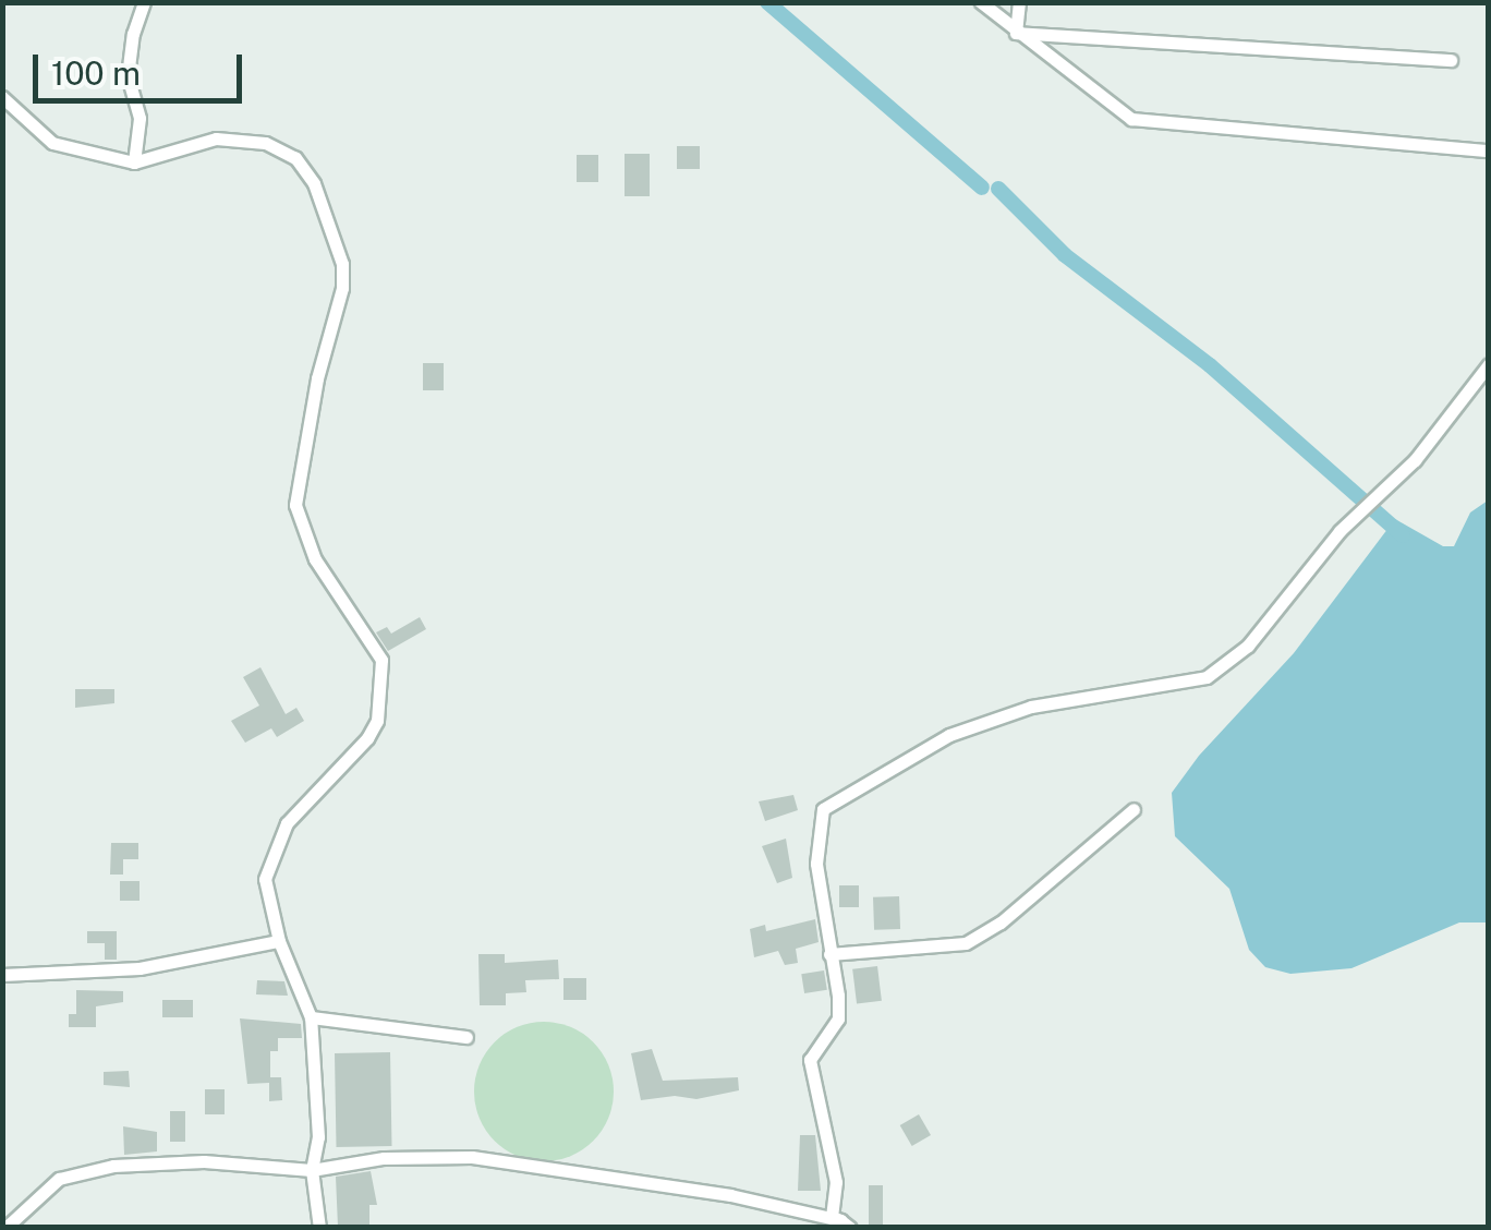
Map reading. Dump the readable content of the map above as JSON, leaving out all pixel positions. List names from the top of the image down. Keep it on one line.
{"scale_bar":"100 m"}
